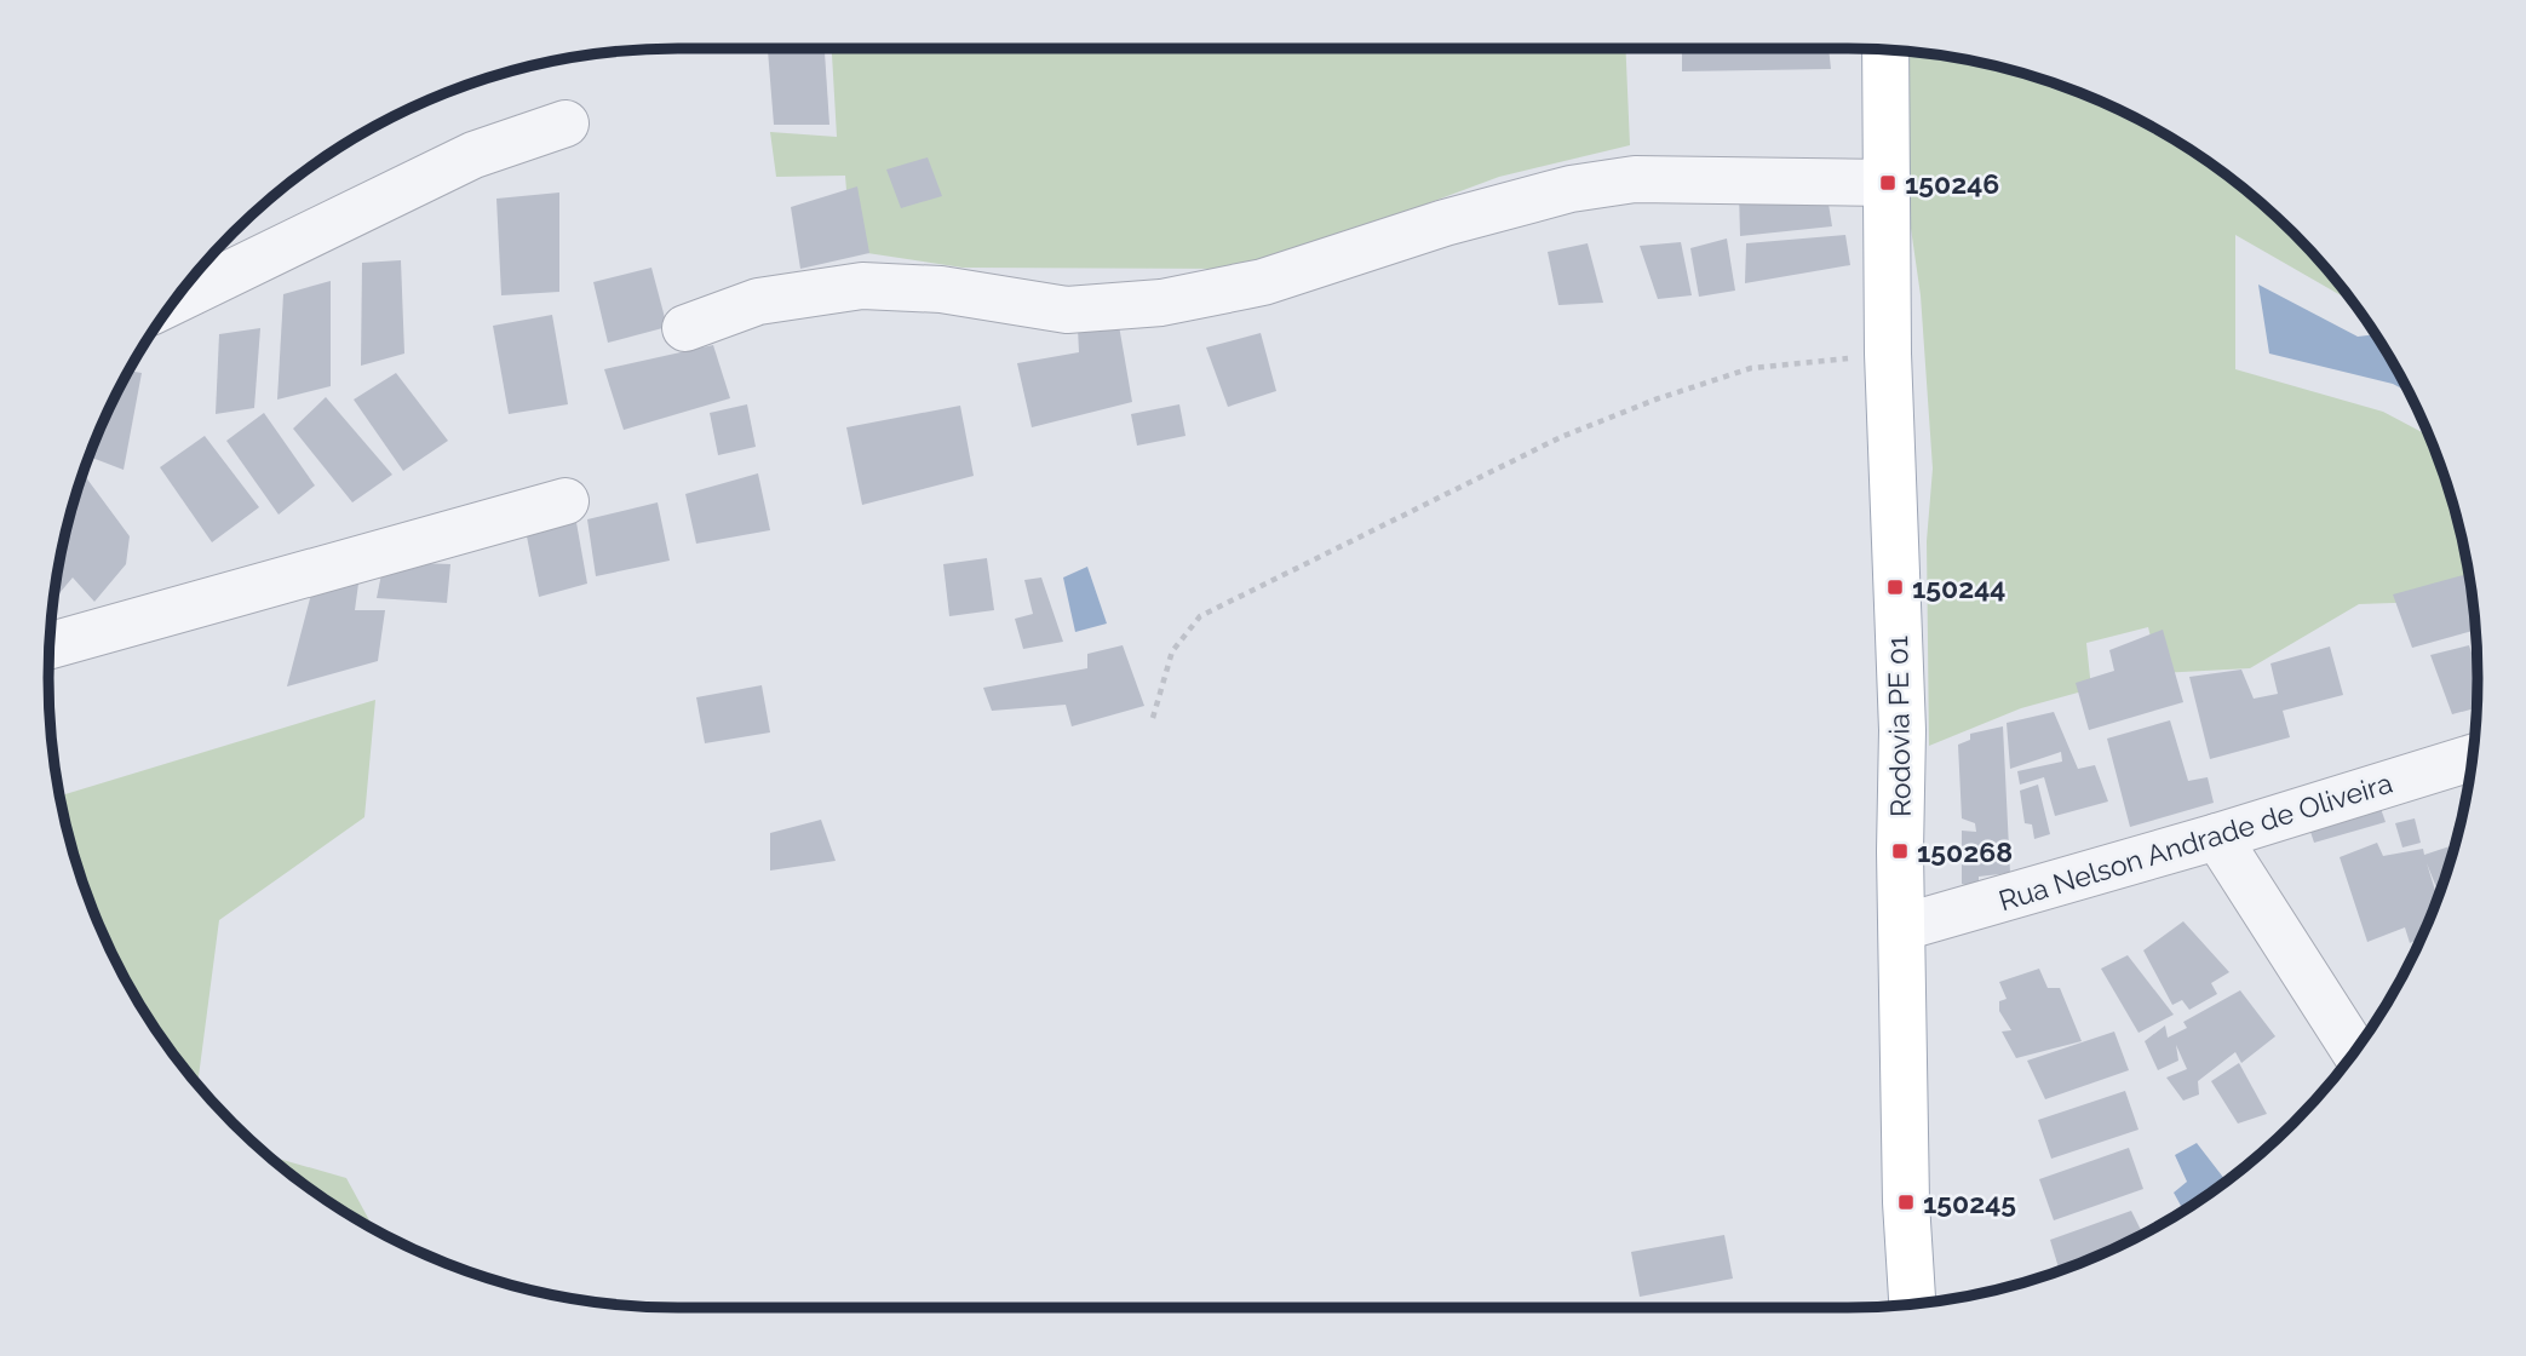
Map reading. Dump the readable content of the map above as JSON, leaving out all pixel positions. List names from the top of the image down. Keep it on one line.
{"streets":{"main road":["Rodovia PE 01"],"street":["Rua Nelson Andrade de Oliveira"]},"crossings":[["Rodovia PE 01","Rua Nelson Andrade de Oliveira"]],"places":{"transit":["150246","150244","150268","150245"]}}
